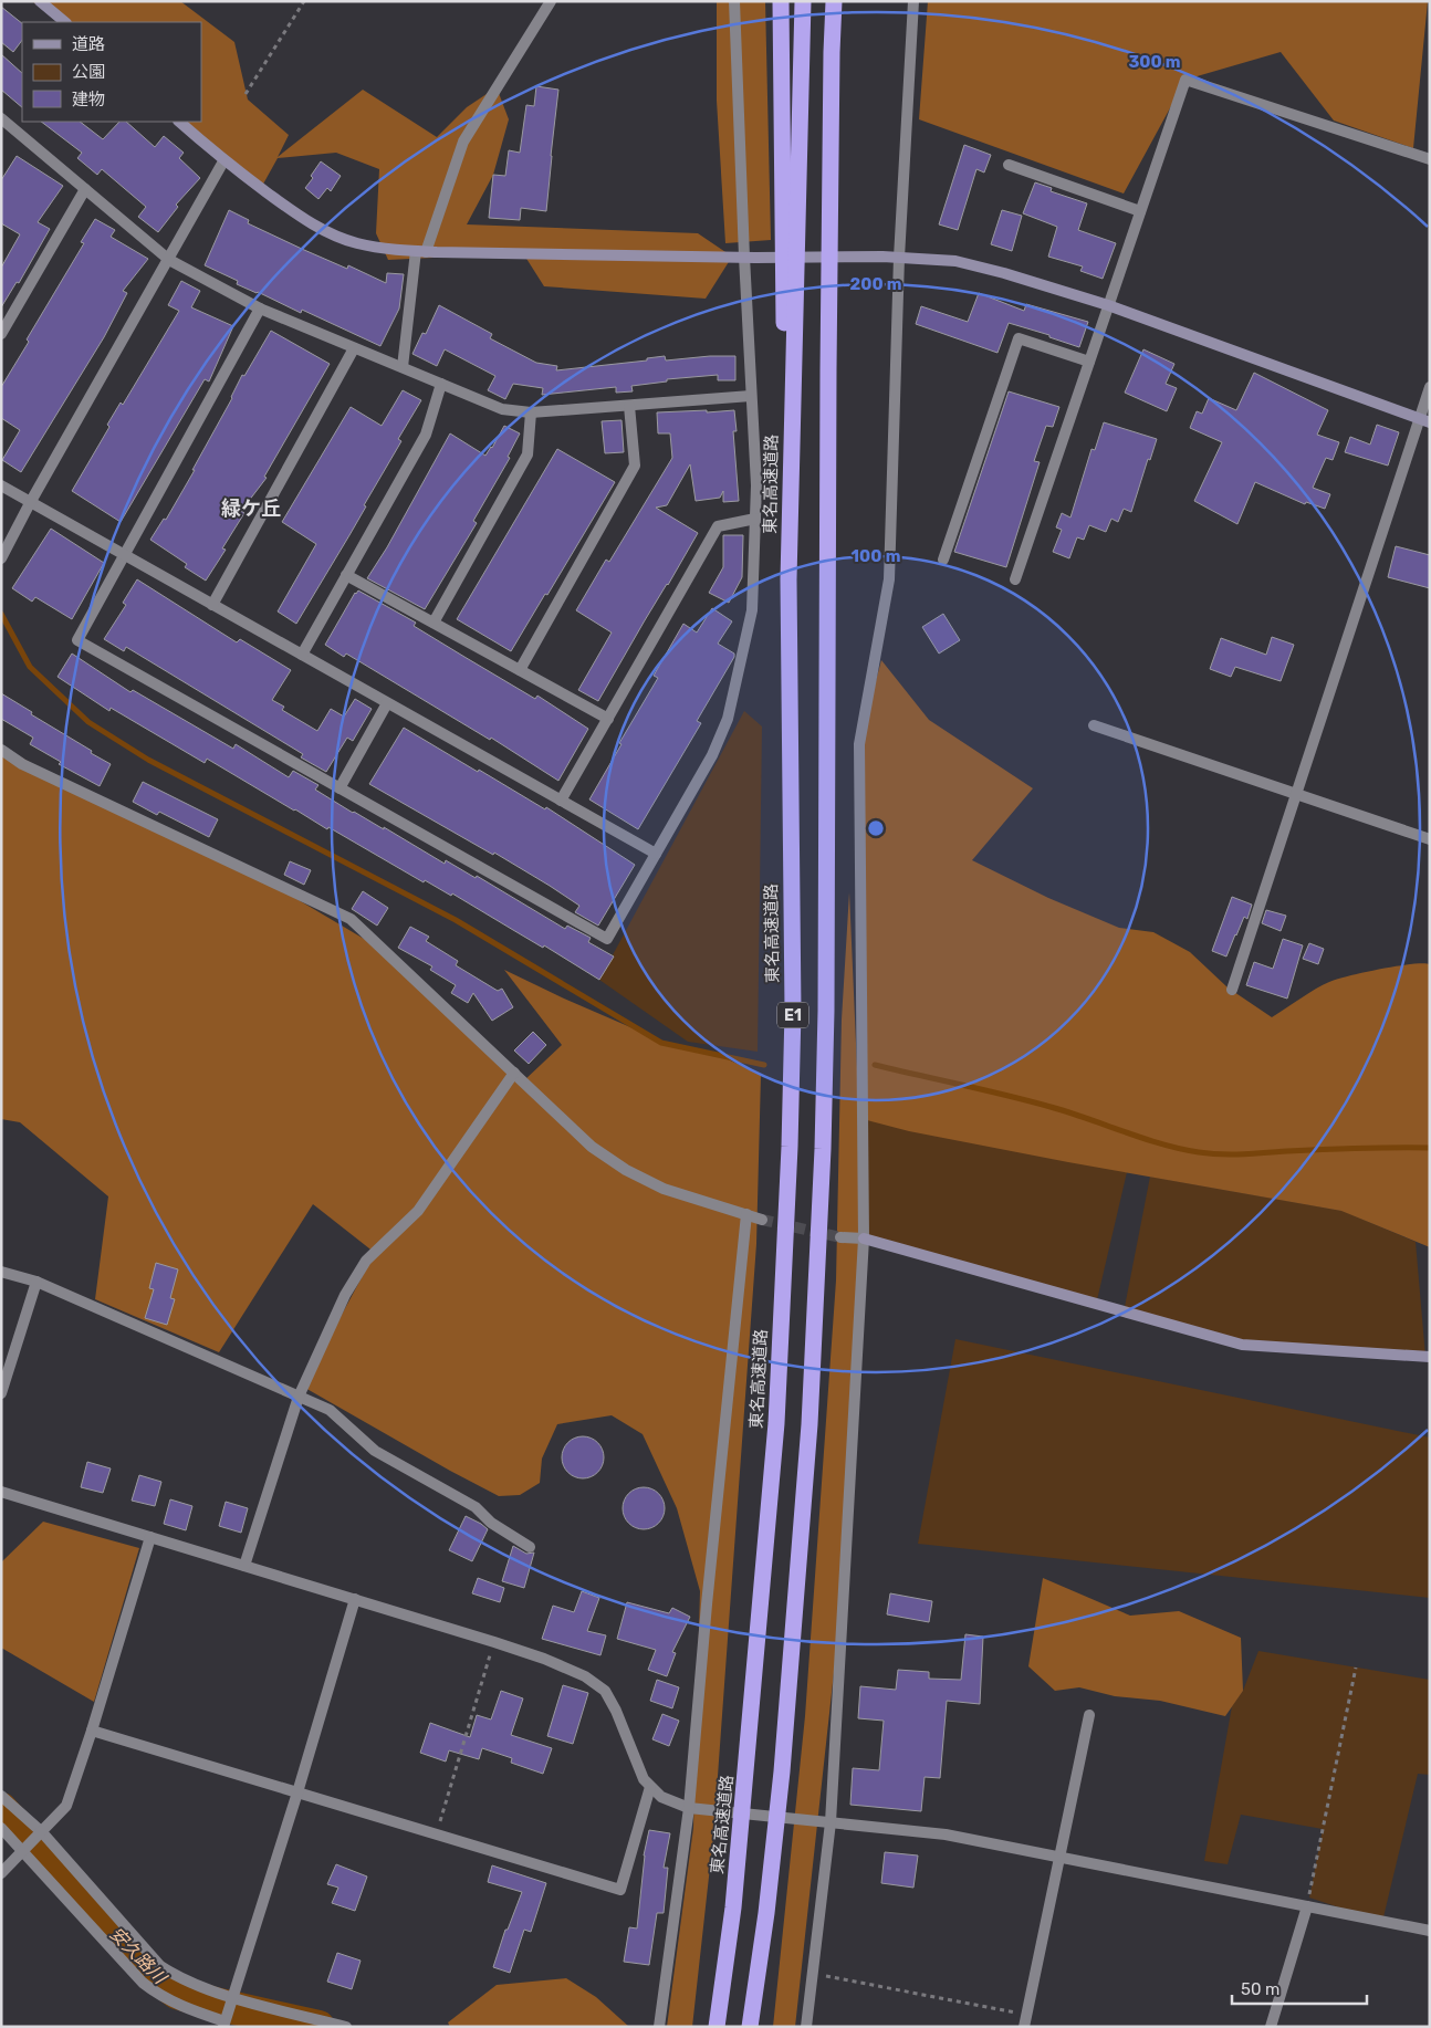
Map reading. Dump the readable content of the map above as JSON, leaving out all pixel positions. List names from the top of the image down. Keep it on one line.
{"streets":{"highway":["東名高速道路","E1"]},"districts":["緑ケ丘"],"water":["安久路川"],"legend":["道路","公園","建物"],"scale_bar":"50 m","rings":["300 m","200 m","100 m"]}
